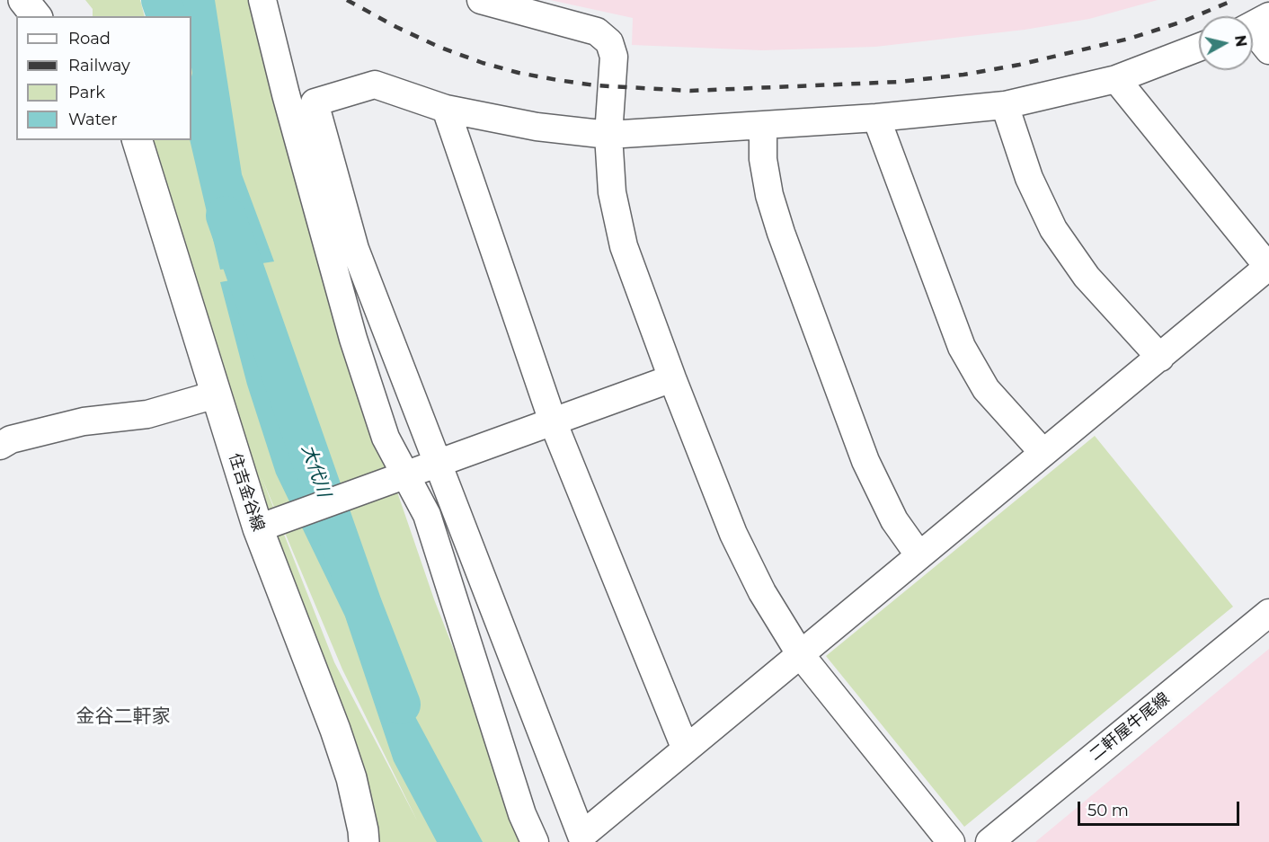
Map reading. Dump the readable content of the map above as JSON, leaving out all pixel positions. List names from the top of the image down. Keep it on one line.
{"streets":{"main road":["住吉金谷線"],"street":["二軒屋牛尾線"]},"districts":["金谷二軒家"],"water":["大代川"],"legend":["Road","Railway","Park","Water"],"scale_bar":"50 m","north":"right"}
